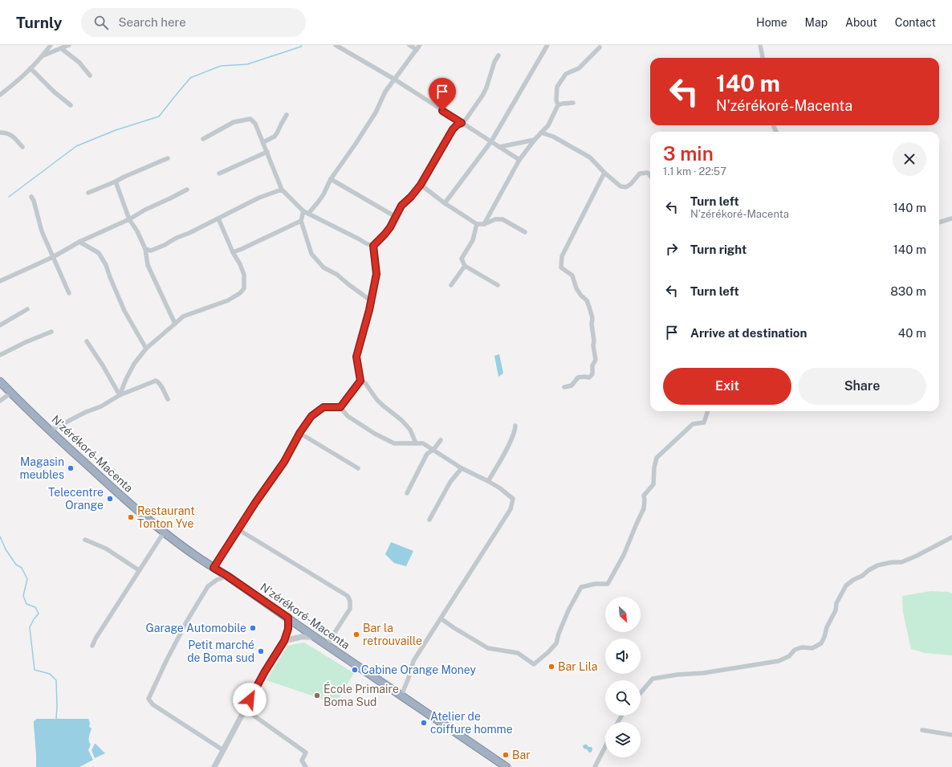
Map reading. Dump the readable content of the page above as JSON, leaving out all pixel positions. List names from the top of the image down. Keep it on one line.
{"streets":{"highway":["N'zérékoré-Macenta"]},"places":["Magasin meubles","Telecentre Orange","Restaurant Tonton Yve","Garage Automobile","Bar la retrouvaille","Petit marché de Boma sud","Bar Lila","Cabine Orange Money","École Primaire Boma Sud","Atelier de coiffure homme","Bar"],"north":"bottom right","page":{"header":"Turnly","search":"Search here","nav":["Home","Map","About","Contact"],"turn":["140 m","N'zérékoré-Macenta"],"heading":["3 min","1.1 km · 22:57"],"list":[{"name":"Turn left","note":"N'zérékoré-Macenta","value":"140 m"},{"name":"Turn right","value":"140 m"},{"name":"Turn left","value":"830 m"},{"name":"Arrive at destination","value":"40 m"}],"buttons":["Exit","Share"]}}
